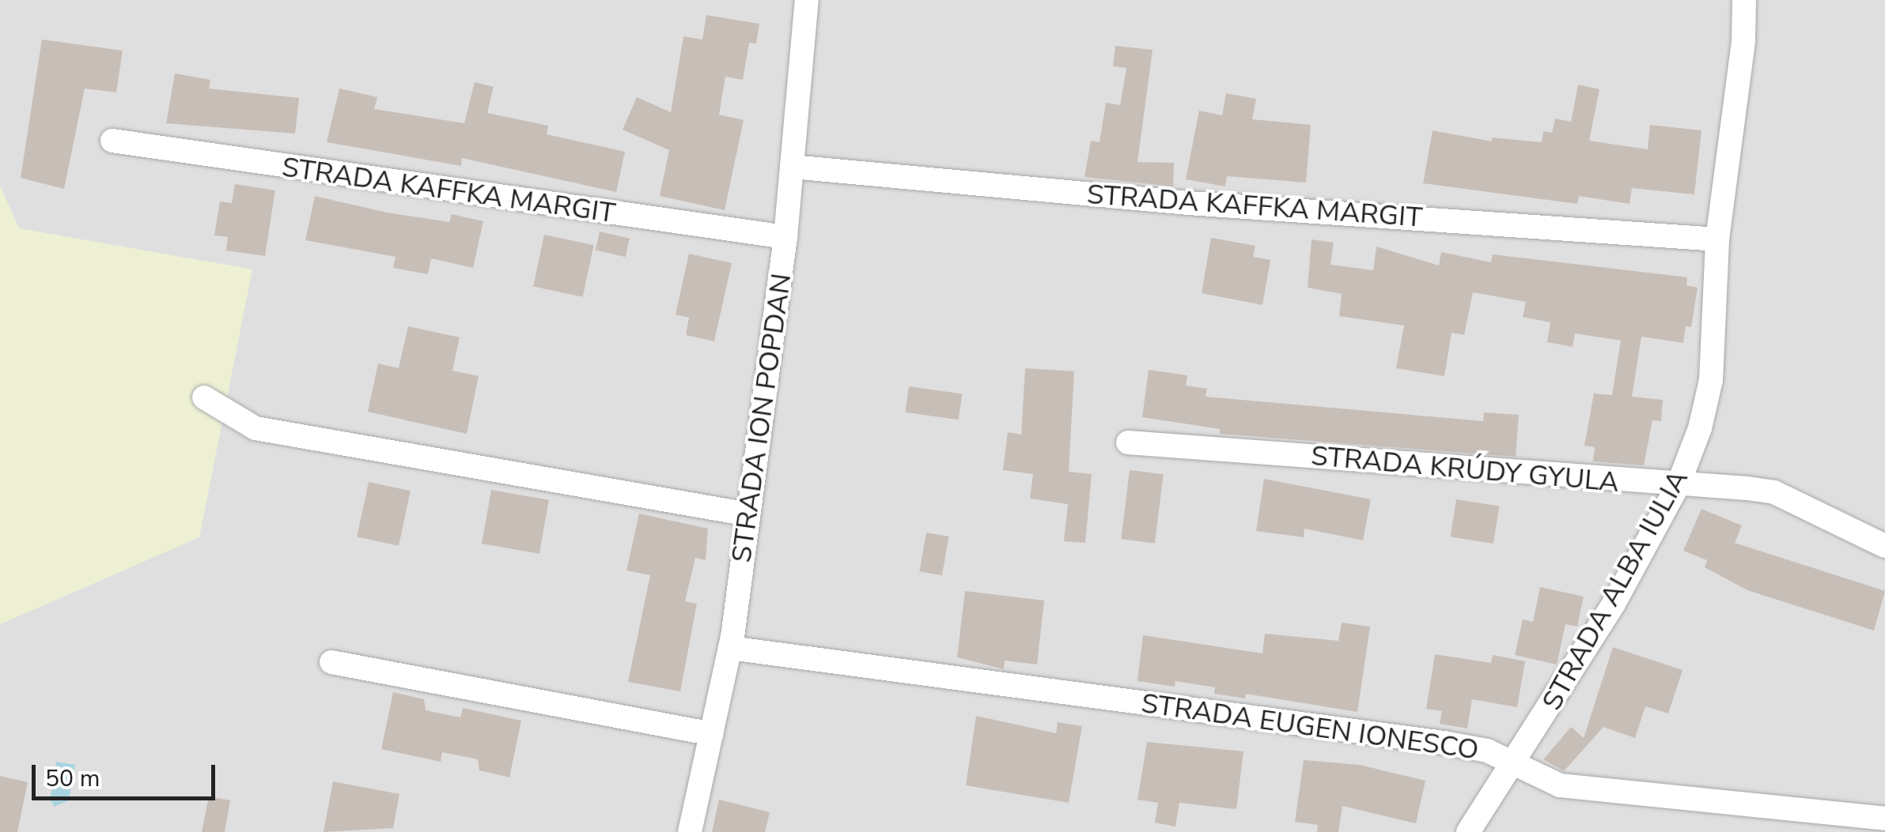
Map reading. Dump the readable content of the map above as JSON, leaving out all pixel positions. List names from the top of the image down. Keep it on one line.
{"streets":{"street":["STRADA KAFFKA MARGIT","STRADA ION POPDAN","STRADA KRÚDY GYULA","STRADA ALBA IULIA","STRADA EUGEN IONESCO"]},"crossings":[["STRADA KAFFKA MARGIT","STRADA ION POPDAN"],["STRADA KAFFKA MARGIT","STRADA ALBA IULIA"],["STRADA ION POPDAN","STRADA EUGEN IONESCO"],["STRADA KRÚDY GYULA","STRADA ALBA IULIA"],["STRADA ALBA IULIA","STRADA EUGEN IONESCO"]],"scale_bar":"50 m"}
